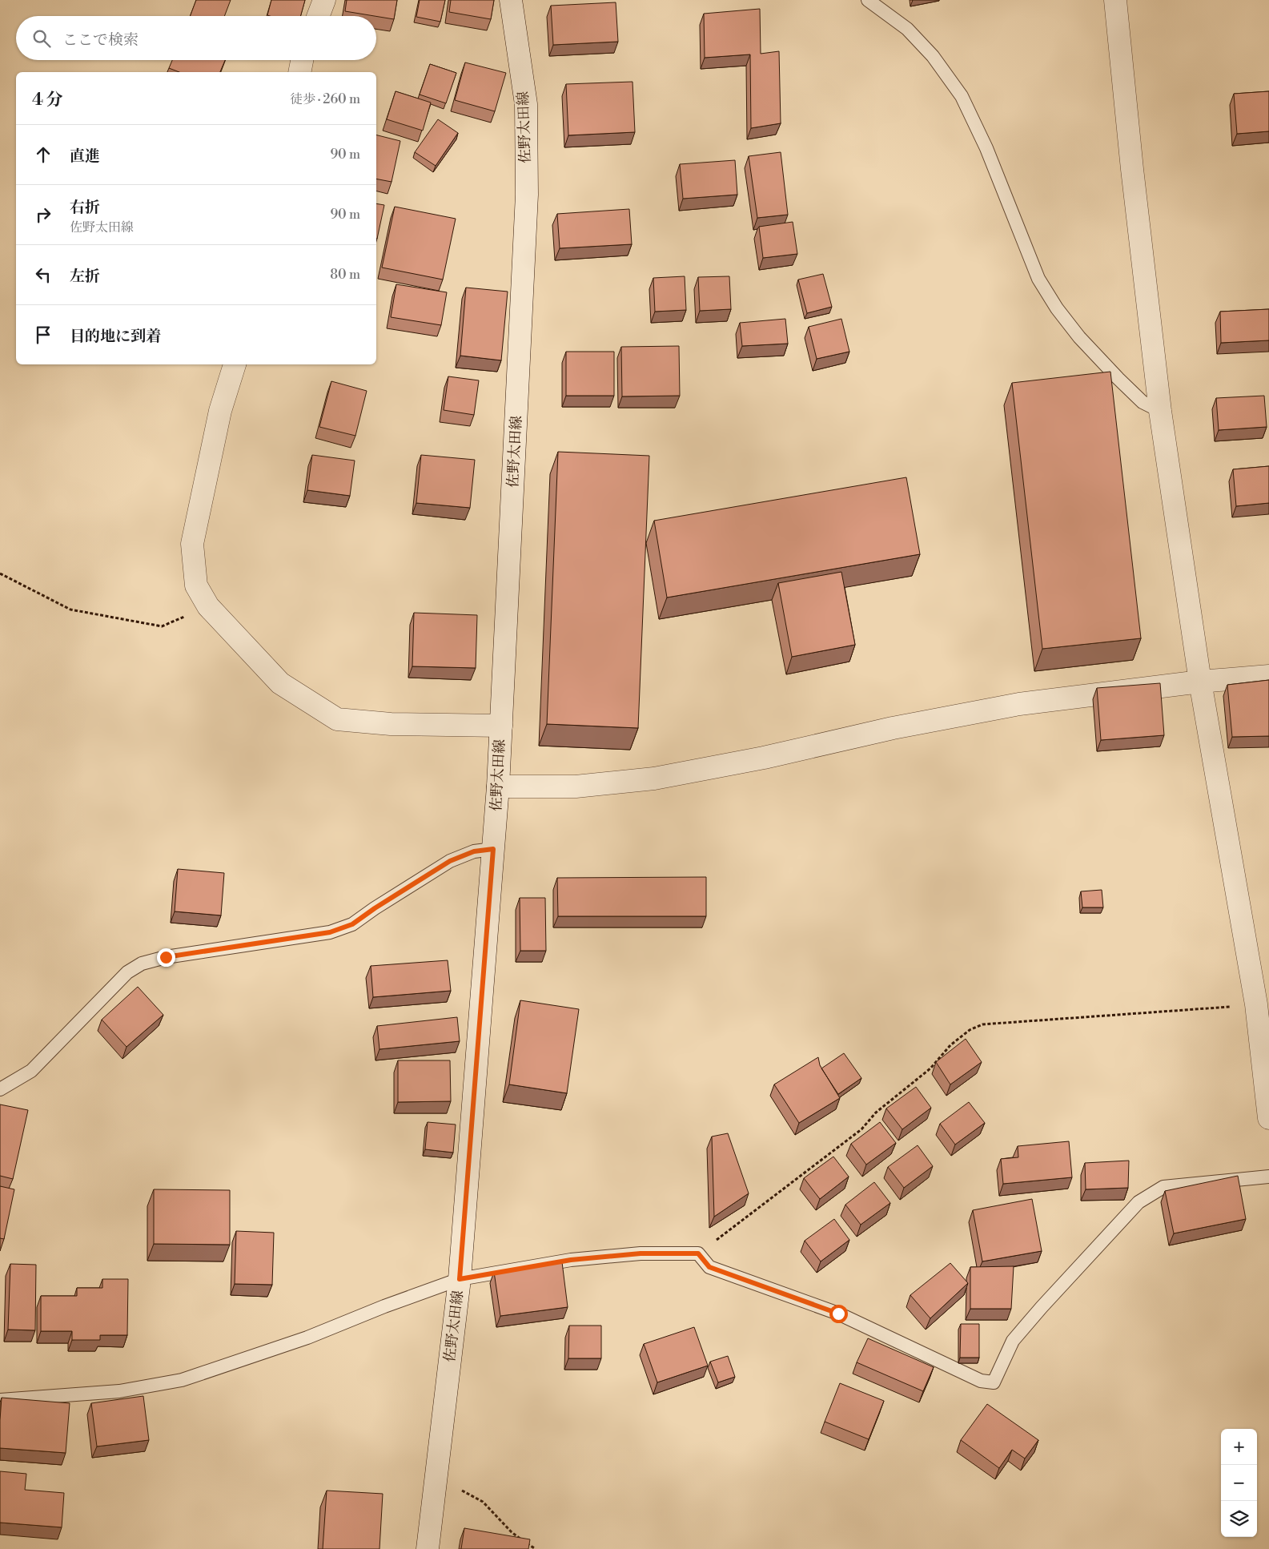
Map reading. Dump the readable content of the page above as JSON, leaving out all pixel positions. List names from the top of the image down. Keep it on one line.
{"streets":{"street":["佐野太田線"]},"page":{"search":"ここで検索","heading":["4 分","徒歩 · 260 m"],"list":[["直進","90 m"],["右折","佐野太田線","90 m"],["左折","80 m"],"目的地に到着"],"map_buttons":["+","−"]}}
